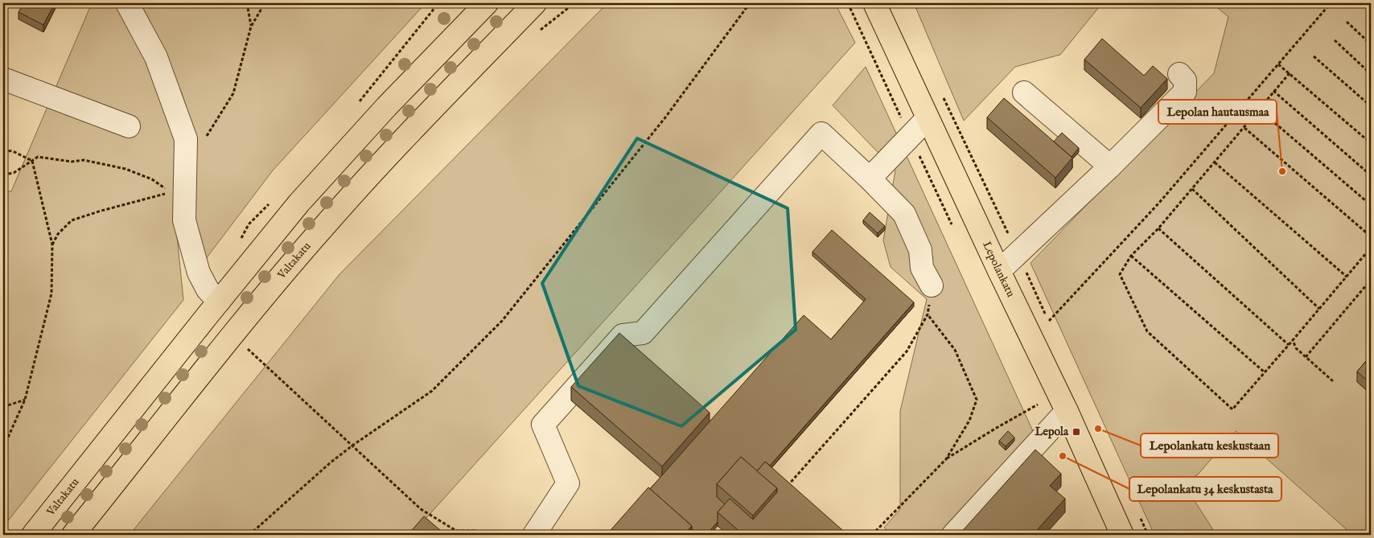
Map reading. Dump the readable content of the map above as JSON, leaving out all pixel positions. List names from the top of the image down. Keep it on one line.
{"streets":{"main road":["Valtakatu","Lepolankatu"]},"places":{"other":["Lepolan hautausmaa","Lepolankatu keskustaan","Lepolankatu 34 keskustasta"],"transit":["Lepola"]}}
